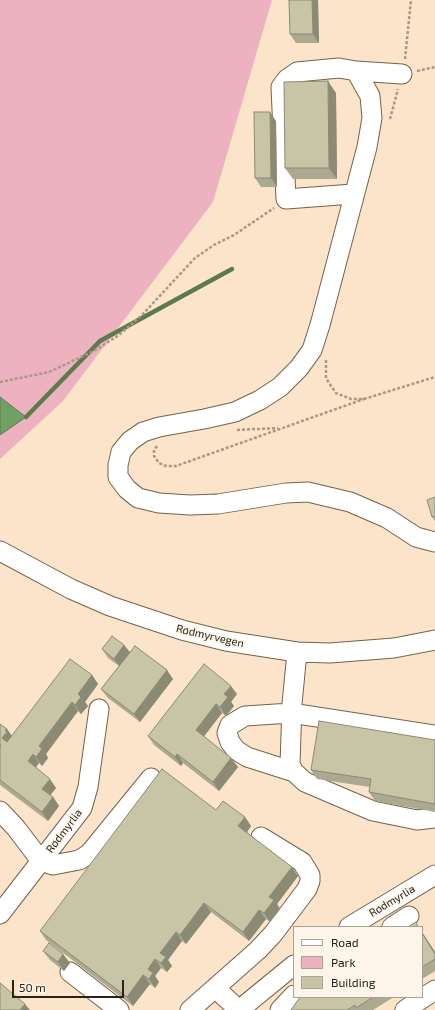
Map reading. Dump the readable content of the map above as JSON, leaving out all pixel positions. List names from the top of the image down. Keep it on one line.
{"streets":{"street":["Rødmyrvegen","Rødmyrlia"]},"legend":["Road","Park","Building"],"scale_bar":"50 m"}
